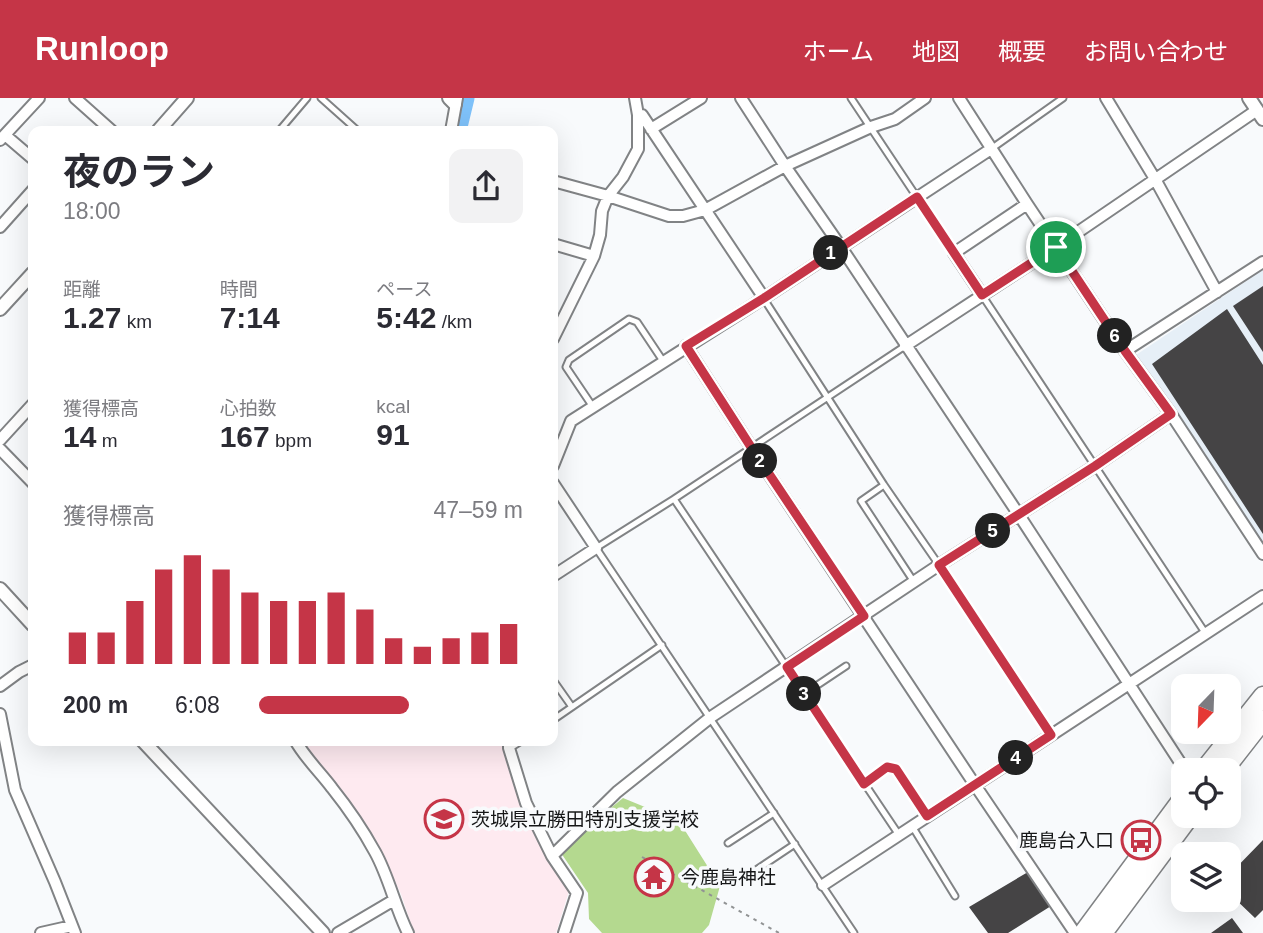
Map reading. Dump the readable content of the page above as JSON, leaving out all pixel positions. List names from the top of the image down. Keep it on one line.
{"places":{"school or university":["茨城県立勝田特別支援学校"],"bus stop":["鹿島台入口"],"temple":["今鹿島神社"]},"north":"bottom left","page":{"header":"Runloop","nav":["ホーム","地図","概要","お問い合わせ"],"heading":["夜のラン","18:00"],"pins":["1","6","2","5","3","4"],"stats":[["距離","1.27 km"],["時間","7:14"],["ペース","5:42 /km"],["獲得標高","14 m"],["心拍数","167 bpm"],["kcal","91"]],"chart":["獲得標高","47–59 m"],"list":[{"name":"200 m","note":"6:08"}]}}
